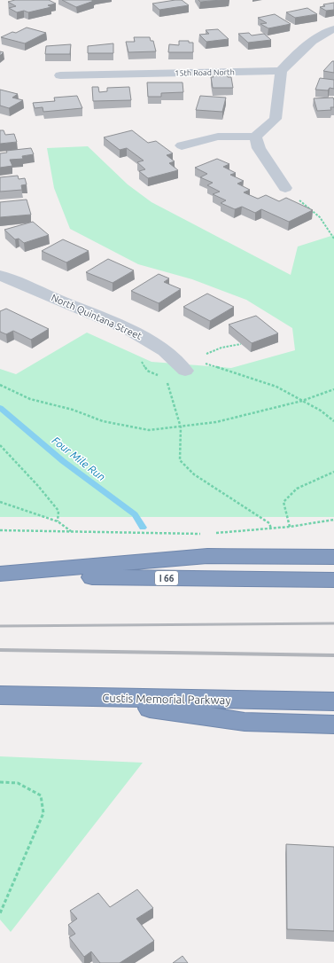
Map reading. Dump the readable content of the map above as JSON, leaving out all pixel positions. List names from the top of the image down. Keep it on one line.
{"streets":{"highway":["I 66","Custis Memorial Parkway"],"street":["15th Road North","North Quintana Street"]},"water":["Four Mile Run"]}
